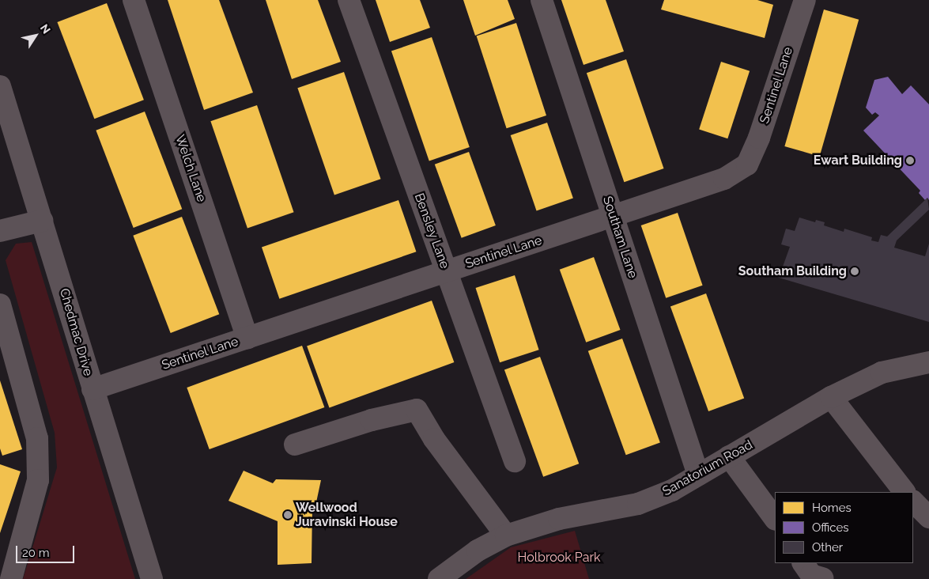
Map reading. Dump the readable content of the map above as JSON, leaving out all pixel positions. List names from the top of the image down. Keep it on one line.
{"streets":{"street":["Sentinel Lane","Welch Lane","Bensley Lane","Southam Lane","Chedmac Drive","Sanatorium Road"]},"crossings":[["Sentinel Lane","Welch Lane"],["Sentinel Lane","Bensley Lane"],["Sentinel Lane","Southam Lane"],["Sentinel Lane","Chedmac Drive"],["Southam Lane","Sanatorium Road"]],"parks":["Holbrook Park"],"places":["Ewart Building","Southam Building","Wellwood Juravinski House"],"legend":["Homes","Offices","Other"],"scale_bar":"20 m","north":"top right"}
